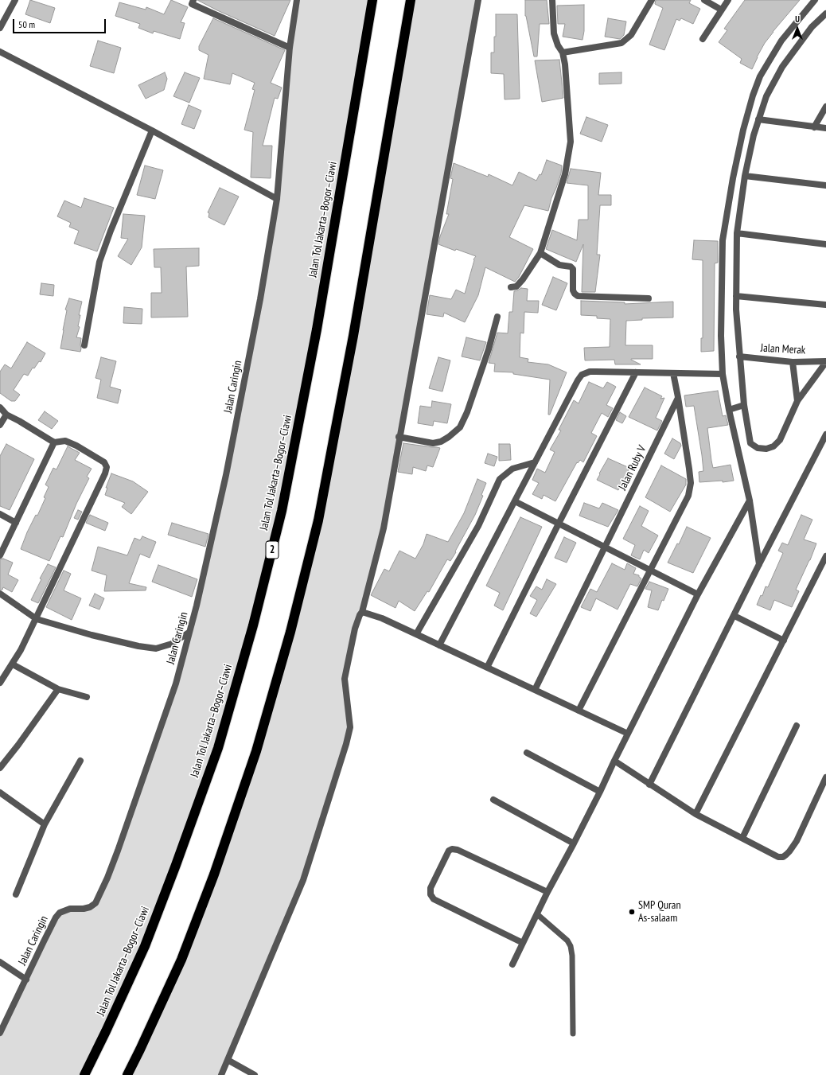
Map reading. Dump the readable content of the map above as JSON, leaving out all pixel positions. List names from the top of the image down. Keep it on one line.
{"streets":{"highway":["Jalan Tol Jakarta–Bogor–Ciawi","2"],"street":["Jalan Merak","Jalan Caringin","Jalan Ruby V"]},"places":["SMP Quran As-salaam"],"scale_bar":"50 m","north":"top"}
